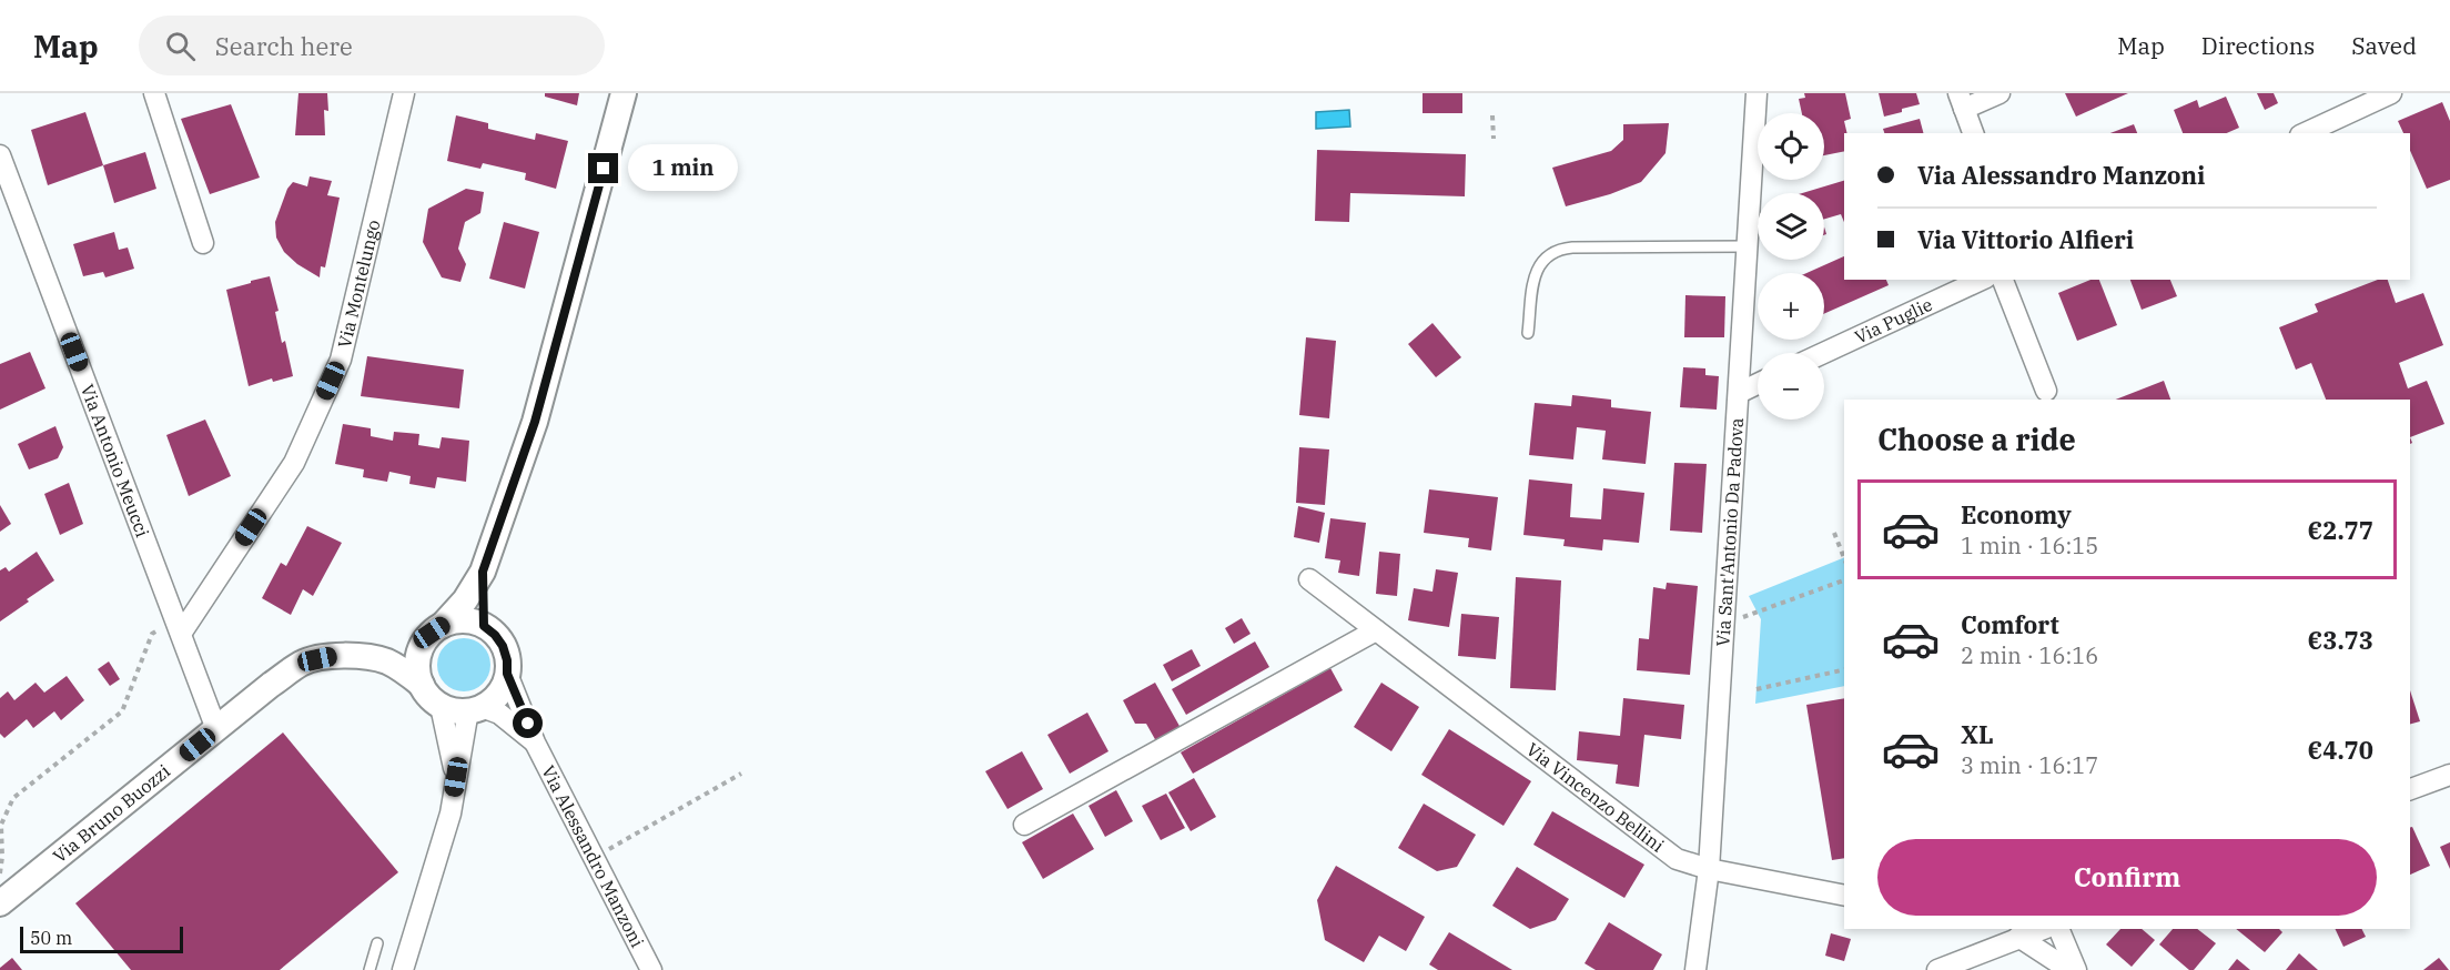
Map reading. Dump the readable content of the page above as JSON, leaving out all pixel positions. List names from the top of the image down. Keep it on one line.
{"streets":{"street":["Via Montelungo","Via Puglie","Via Antonio Meucci","Via Sant'Antonio Da Padova","Via Vincenzo Bellini","Via Bruno Buozzi","Via Alessandro Manzoni"]},"crossings":[["Via Montelungo","Via Antonio Meucci"],["Via Antonio Meucci","Via Bruno Buozzi"],["Via Sant'Antonio Da Padova","Via Vincenzo Bellini"],["Via Bruno Buozzi","Via Alessandro Manzoni"]],"scale_bar":"50 m","page":{"header":"Map","search":"Search here","nav":["Map","Directions","Saved"],"map_buttons":["+","−"],"banner":["Via Alessandro Manzoni","Via Vittorio Alfieri"],"bubble":"1 min","heading":"Choose a ride","list":[{"name":"Economy","note":"1 min · 16:15","value":"€2.77"},{"name":"Comfort","note":"2 min · 16:16","value":"€3.73"},{"name":"XL","note":"3 min · 16:17","value":"€4.70"}],"buttons":"Confirm","scale":"50 m"}}
